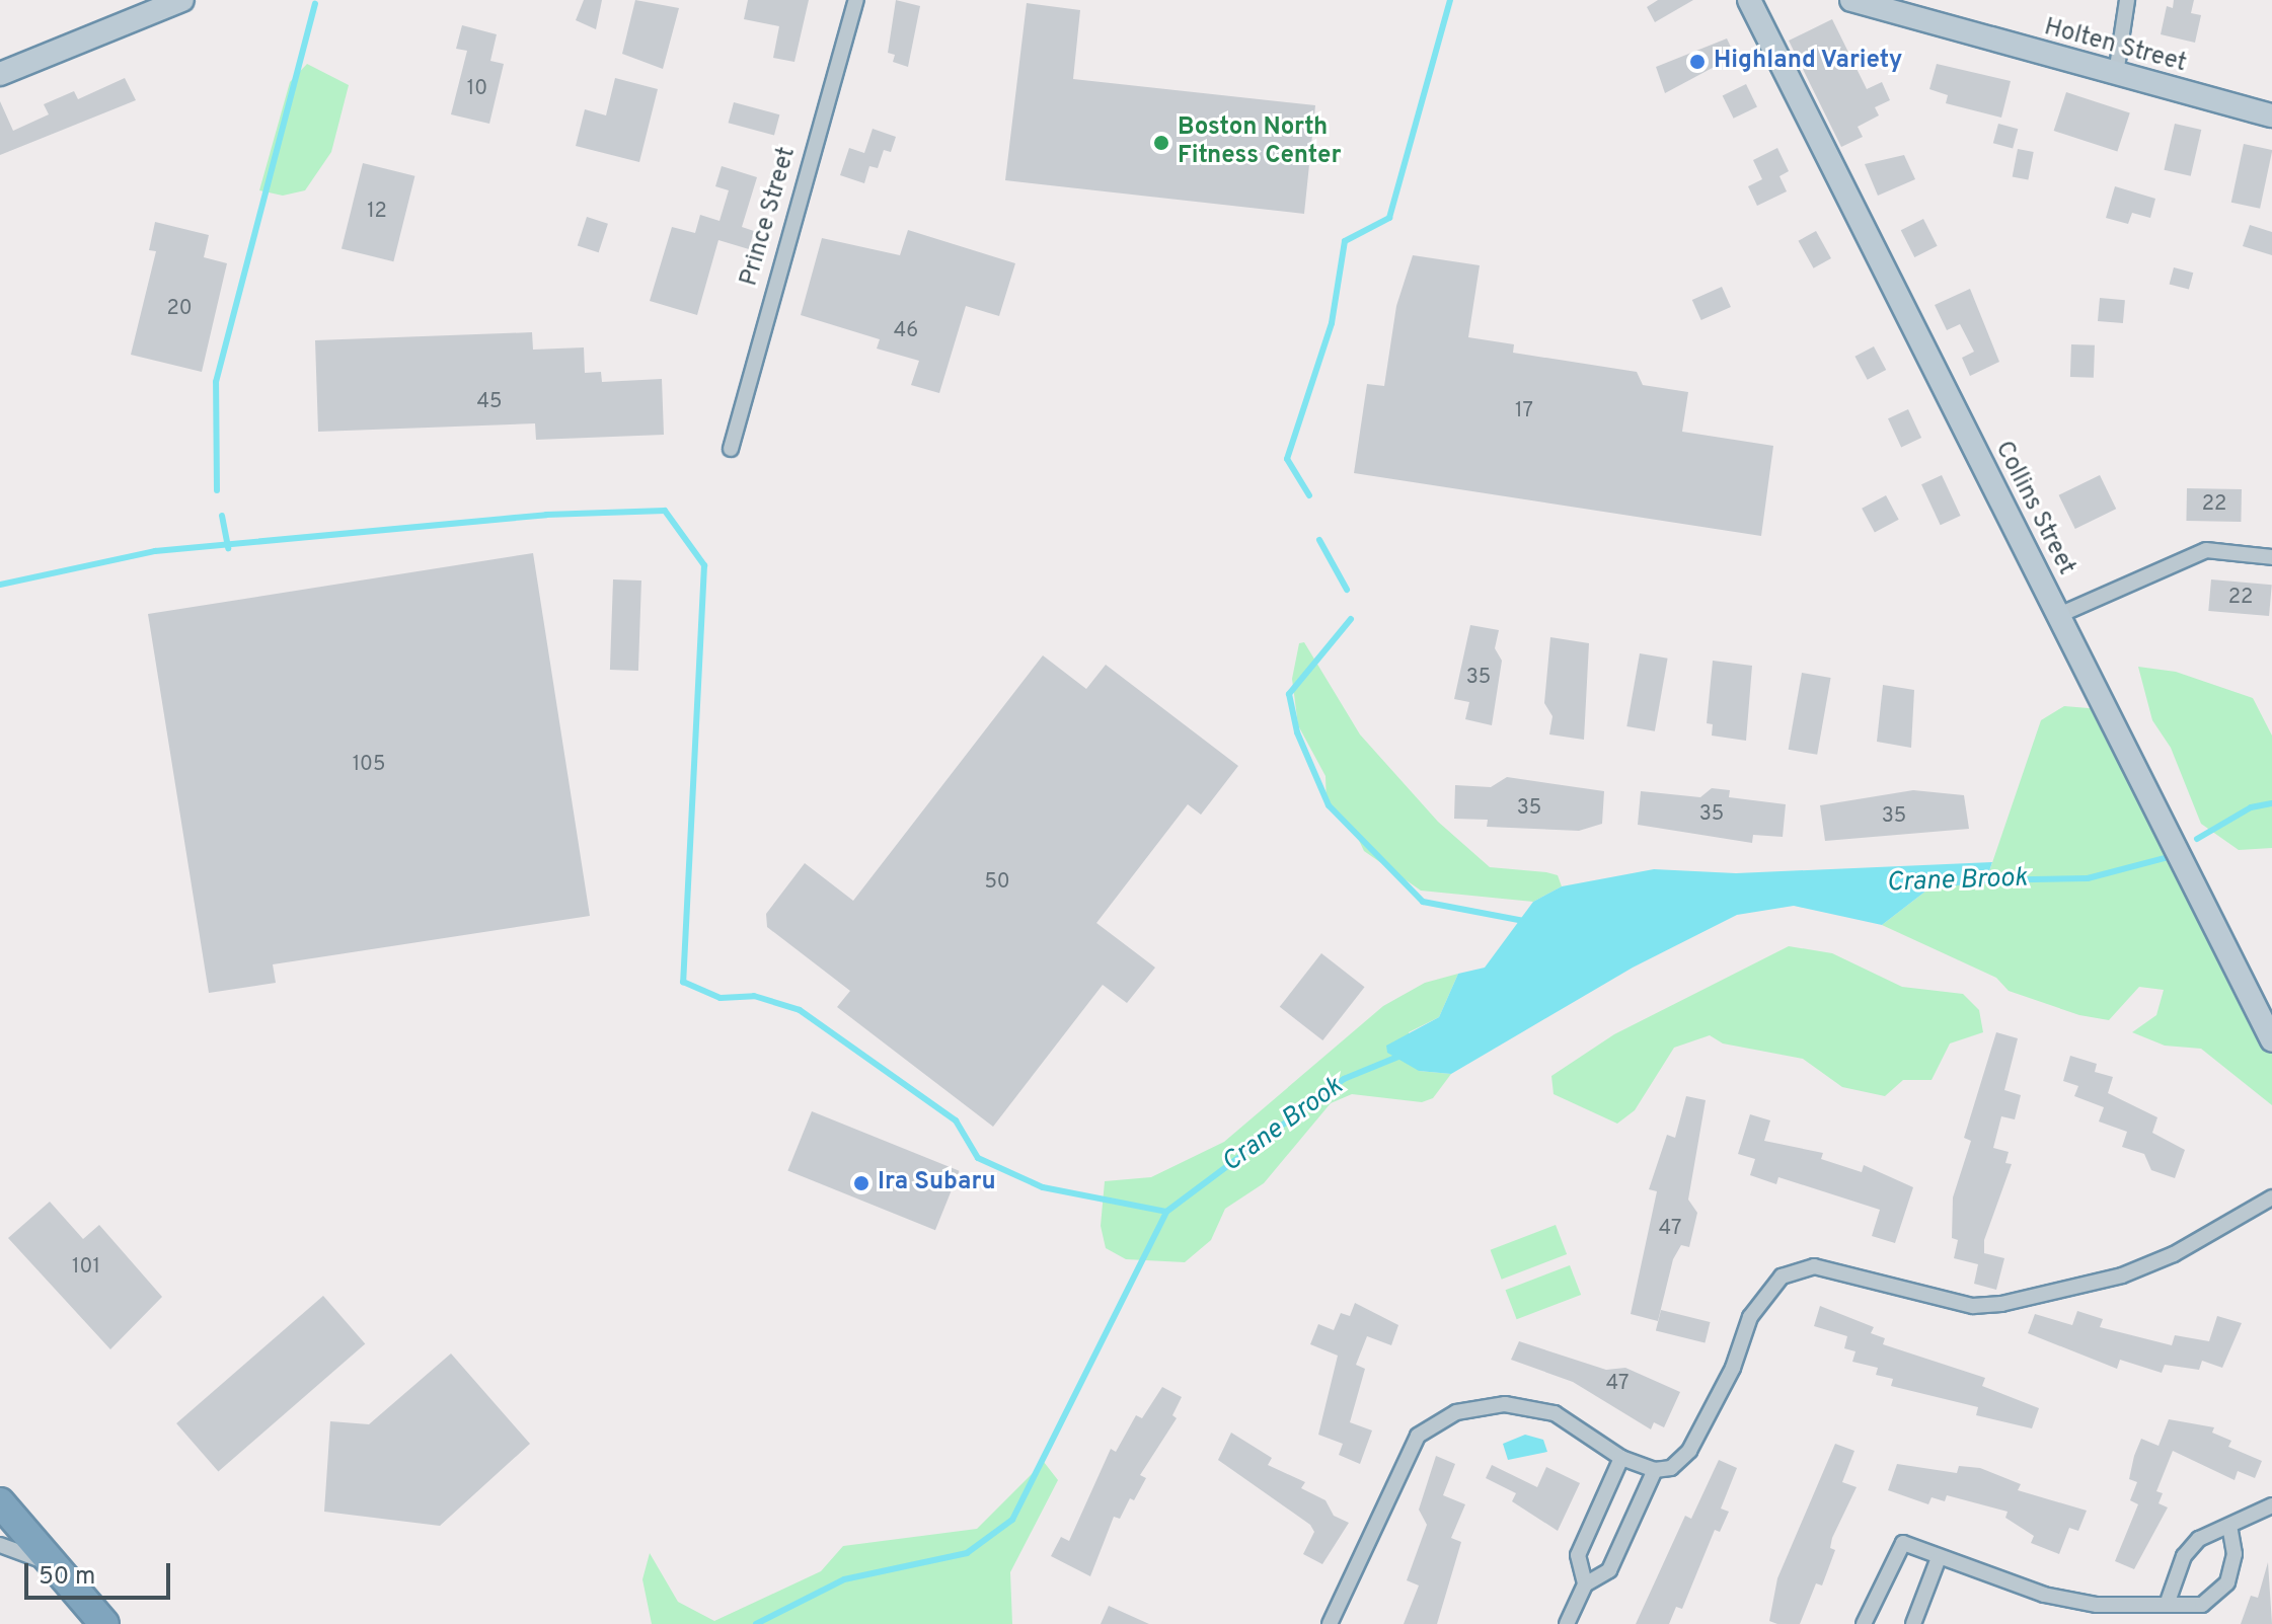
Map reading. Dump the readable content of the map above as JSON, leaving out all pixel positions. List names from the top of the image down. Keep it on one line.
{"streets":{"main road":["Holten Street","Collins Street"],"street":["Prince Street"]},"water":["Crane Brook"],"places":["Highland Variety","Boston North Fitness Center","Ira Subaru"],"house_numbers":["10","12","20","46","45","17","22","22","35","105","35","35","35","50","47","101","47"],"scale_bar":"50 m"}
